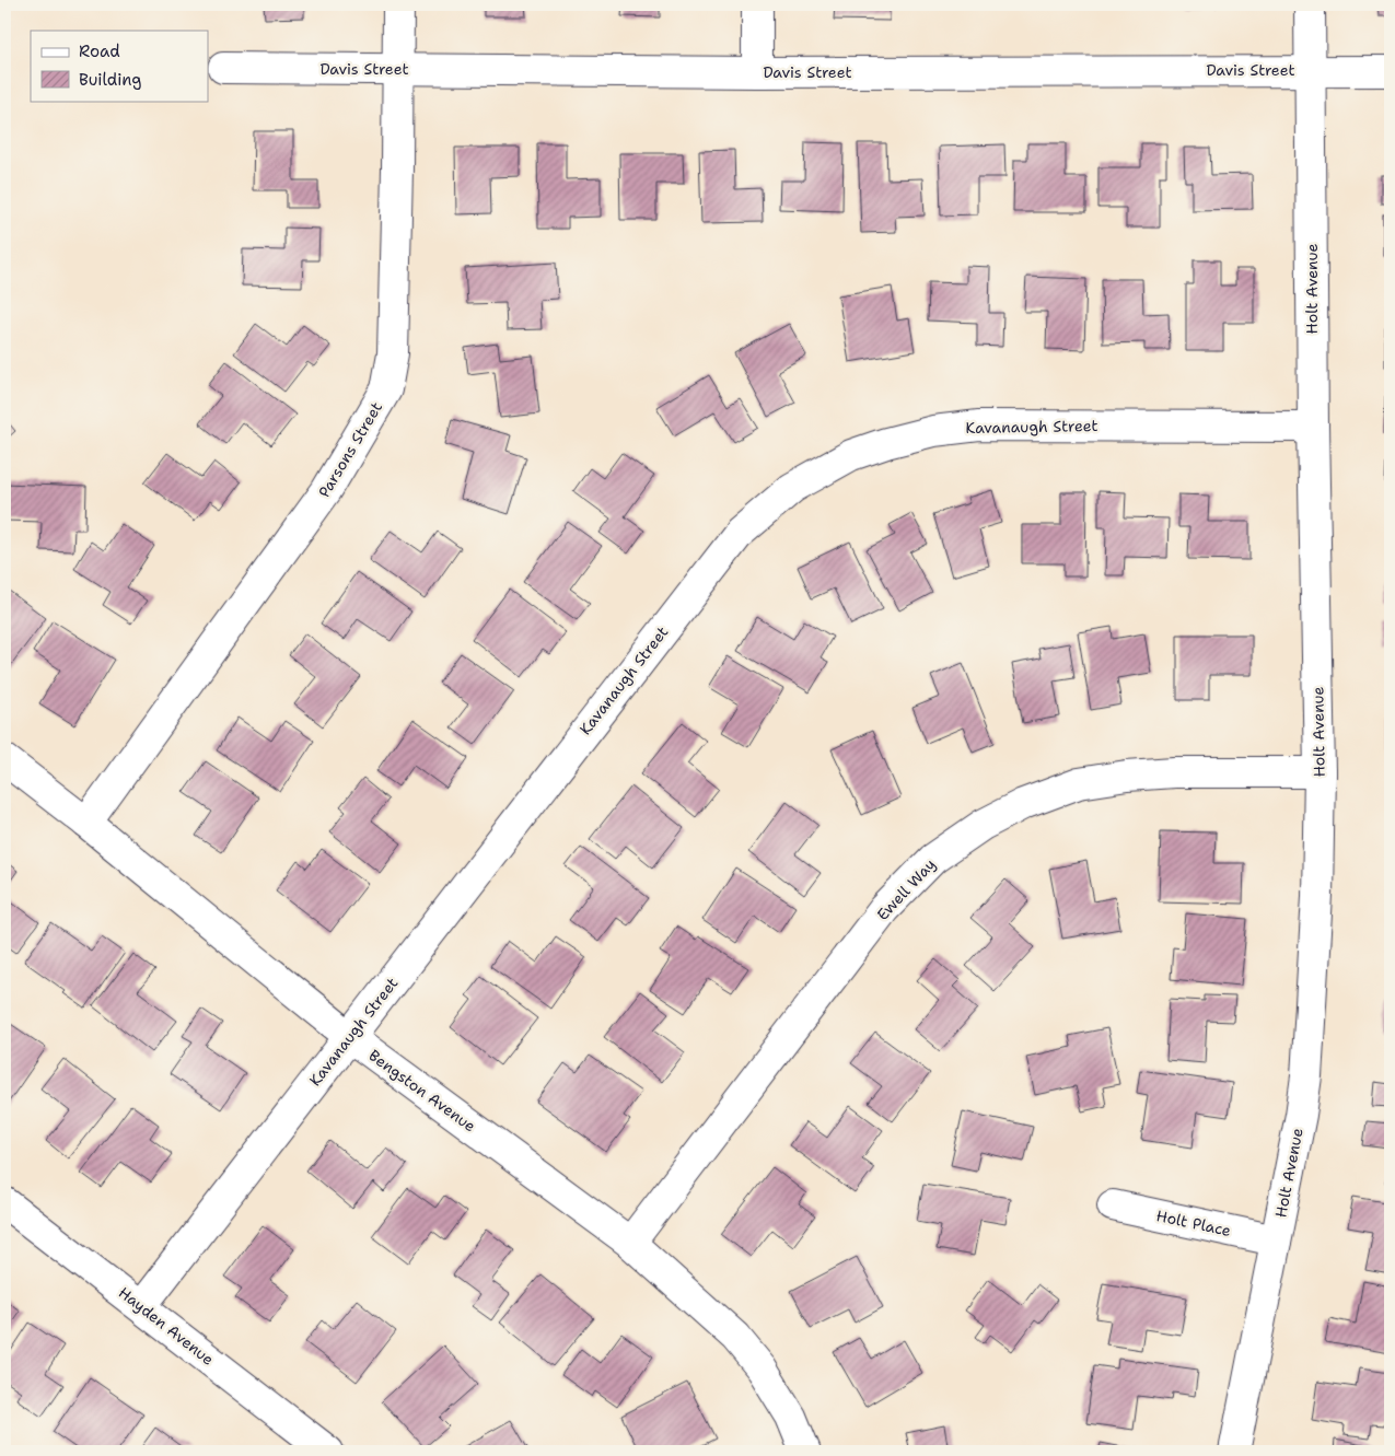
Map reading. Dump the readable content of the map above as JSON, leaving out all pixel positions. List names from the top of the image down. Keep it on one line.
{"streets":{"street":["Davis Street","Holt Avenue","Kavanaugh Street","Parsons Street","Ewell Way","Bengston Avenue","Holt Place","Hayden Avenue"]},"crossings":[["Davis Street","Holt Avenue"],["Davis Street","Parsons Street"],["Holt Avenue","Kavanaugh Street"],["Holt Avenue","Ewell Way"],["Holt Avenue","Holt Place"],["Kavanaugh Street","Bengston Avenue"],["Kavanaugh Street","Hayden Avenue"],["Parsons Street","Bengston Avenue"],["Ewell Way","Bengston Avenue"]],"legend":["Road","Building"]}
